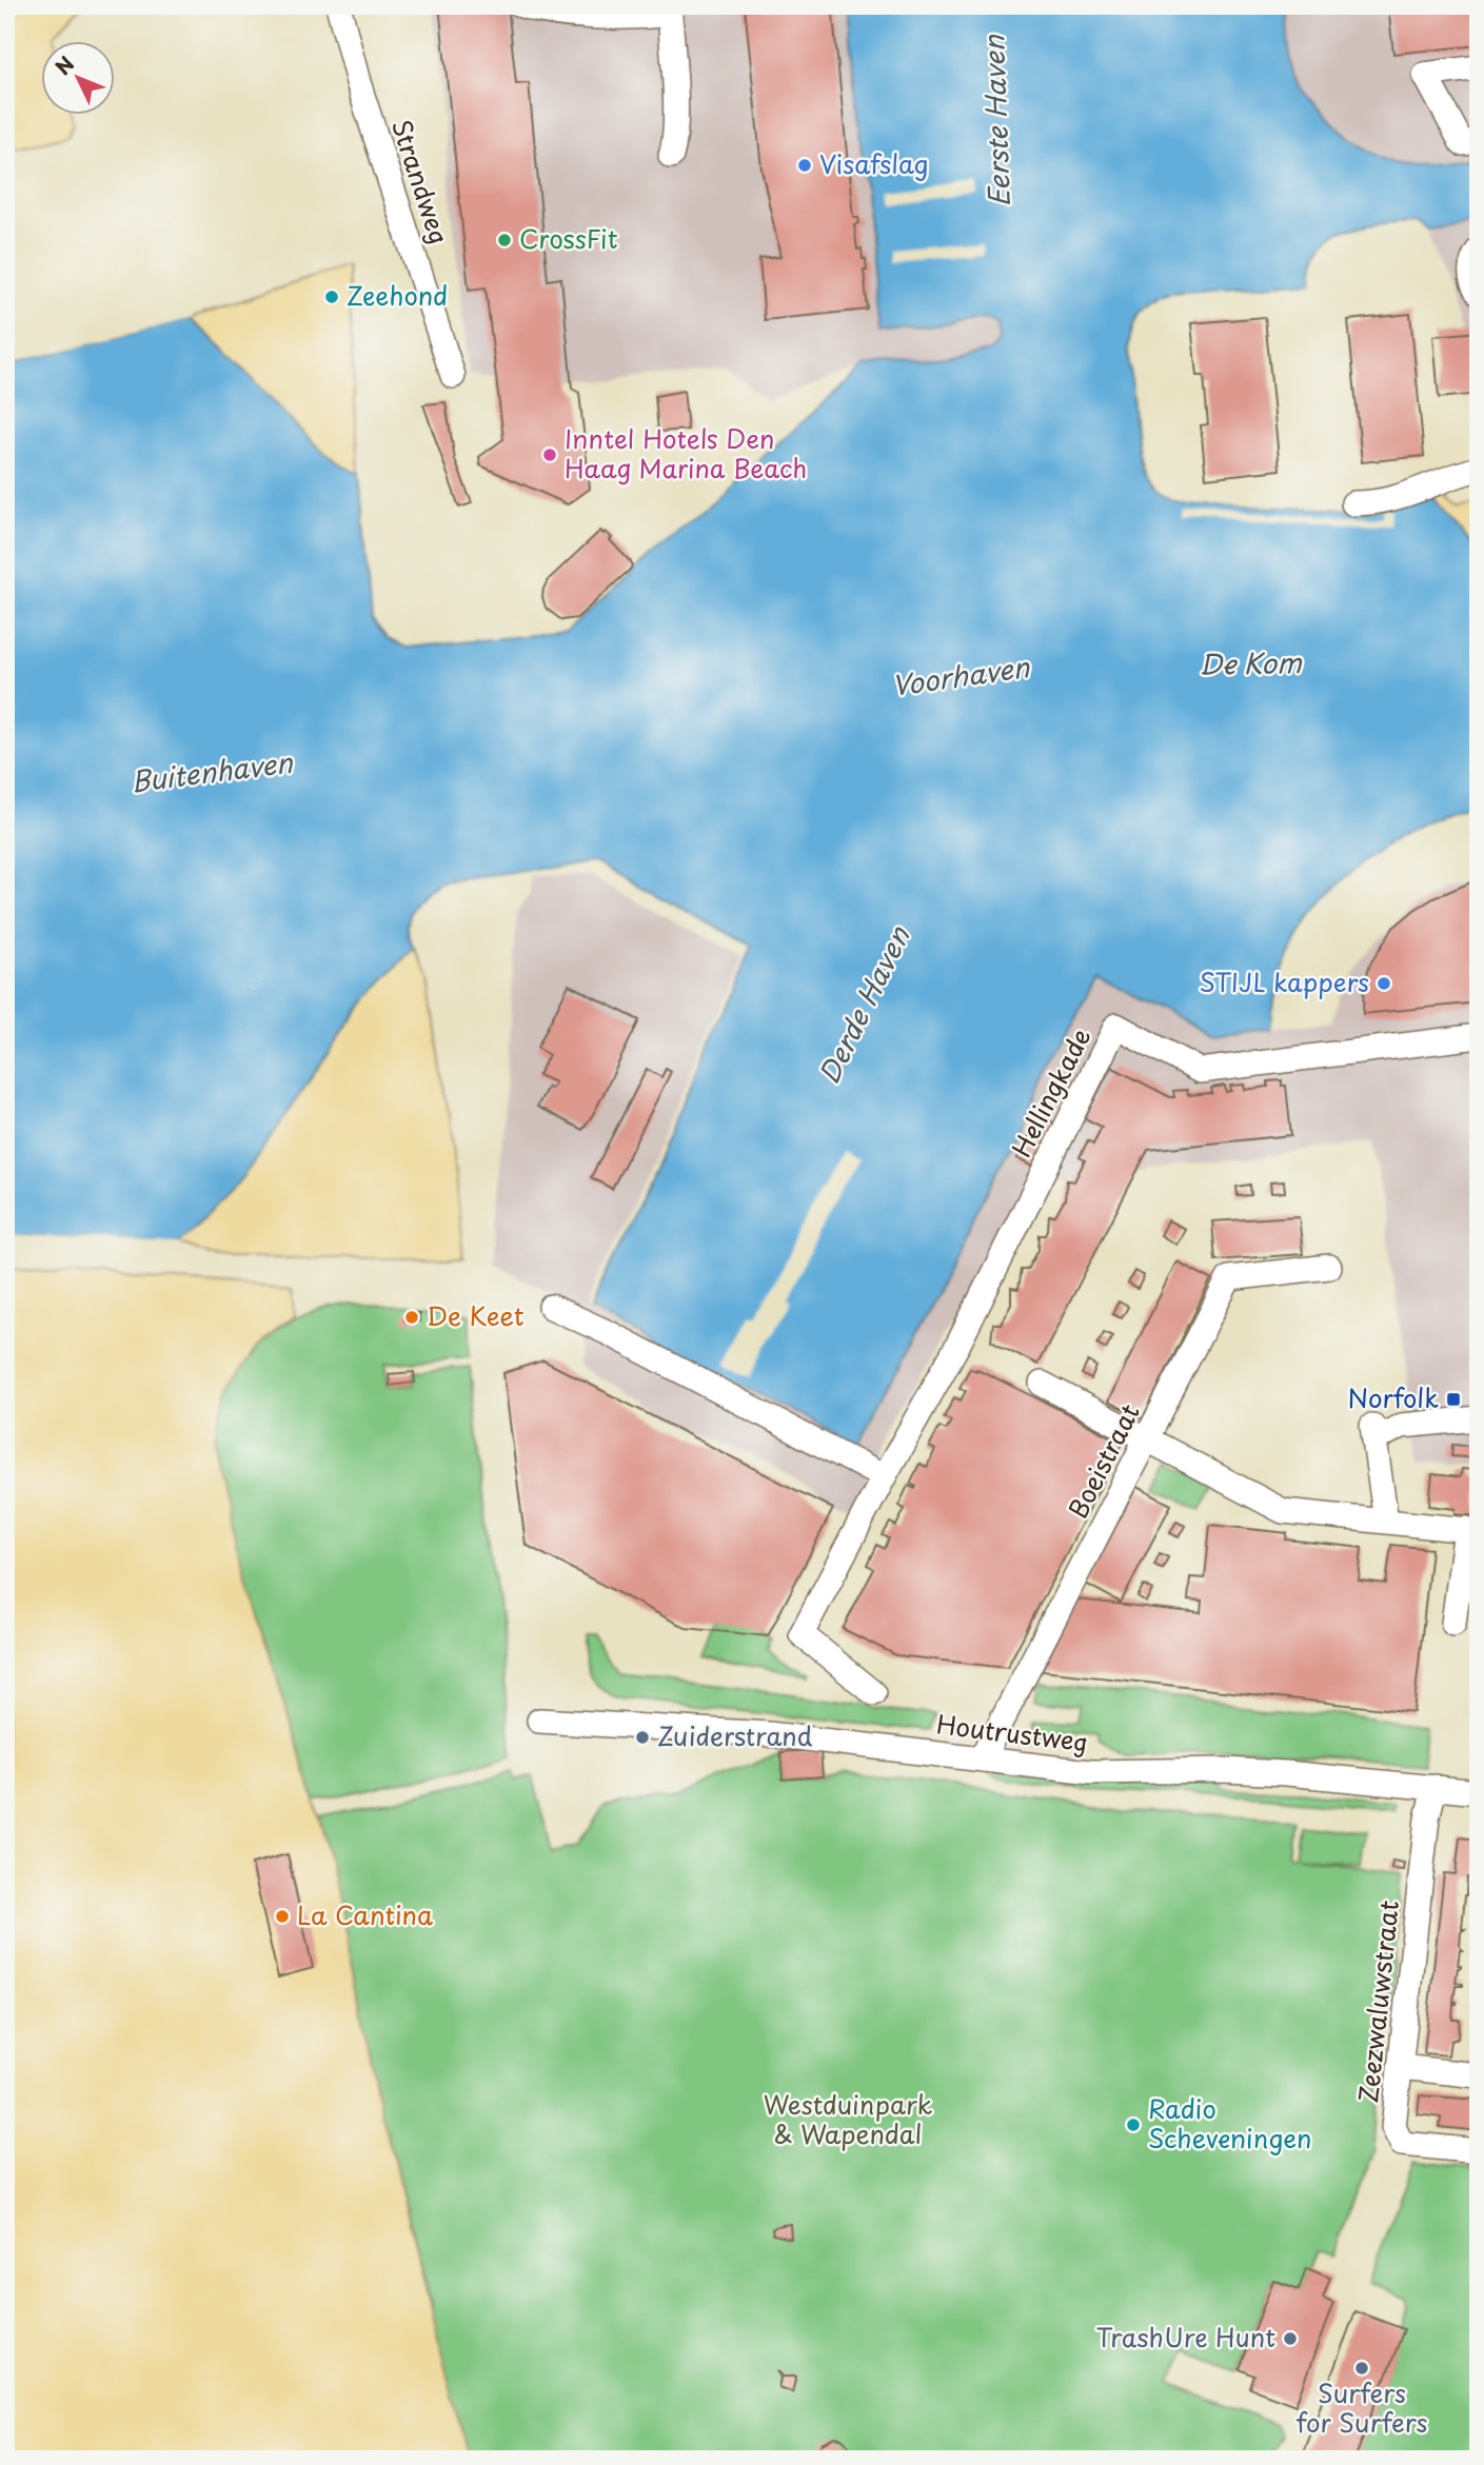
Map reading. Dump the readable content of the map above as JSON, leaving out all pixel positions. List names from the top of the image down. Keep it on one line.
{"streets":{"street":["Strandweg","Hellingkade","Boeistraat","Houtrustweg","Zeezwaluwstraat"]},"crossings":[["Boeistraat","Houtrustweg"],["Houtrustweg","Zeezwaluwstraat"]],"water":["Eerste Haven","De Kom","Voorhaven","Buitenhaven","Derde Haven"],"parks":["Westduinpark & Wapendal"],"places":{"other":["Visafslag","CrossFit","Zeehond","Inntel Hotels Den Haag Marina Beach","STIJL kappers","De Keet","Zuiderstrand","La Cantina","Radio Scheveningen","TrashUre Hunt","Surfers for Surfers"],"transit":["Norfolk"]},"north":"top left"}
